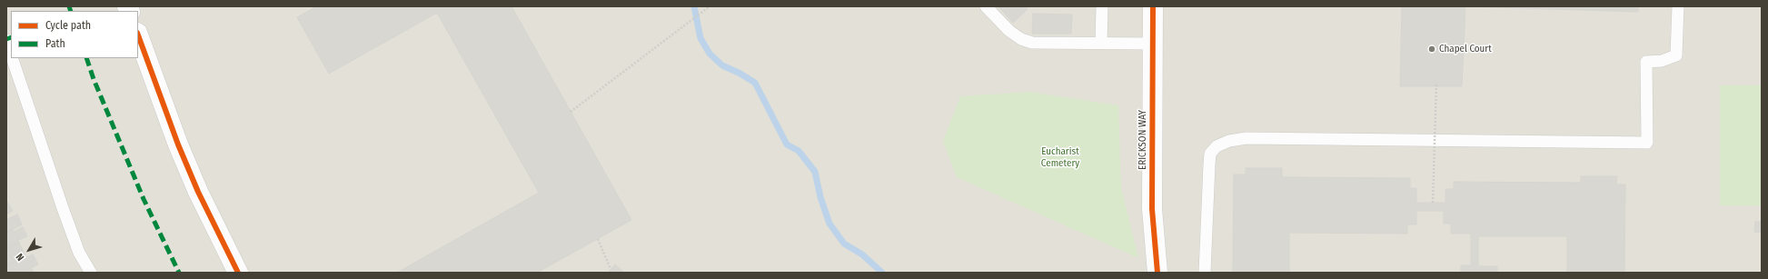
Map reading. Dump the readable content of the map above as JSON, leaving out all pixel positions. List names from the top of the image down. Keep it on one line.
{"streets":{"street":["ERICKSON WAY"]},"parks":["Eucharist Cemetery"],"places":["Chapel Court"],"legend":["Cycle path","Path"],"north":"bottom left"}
